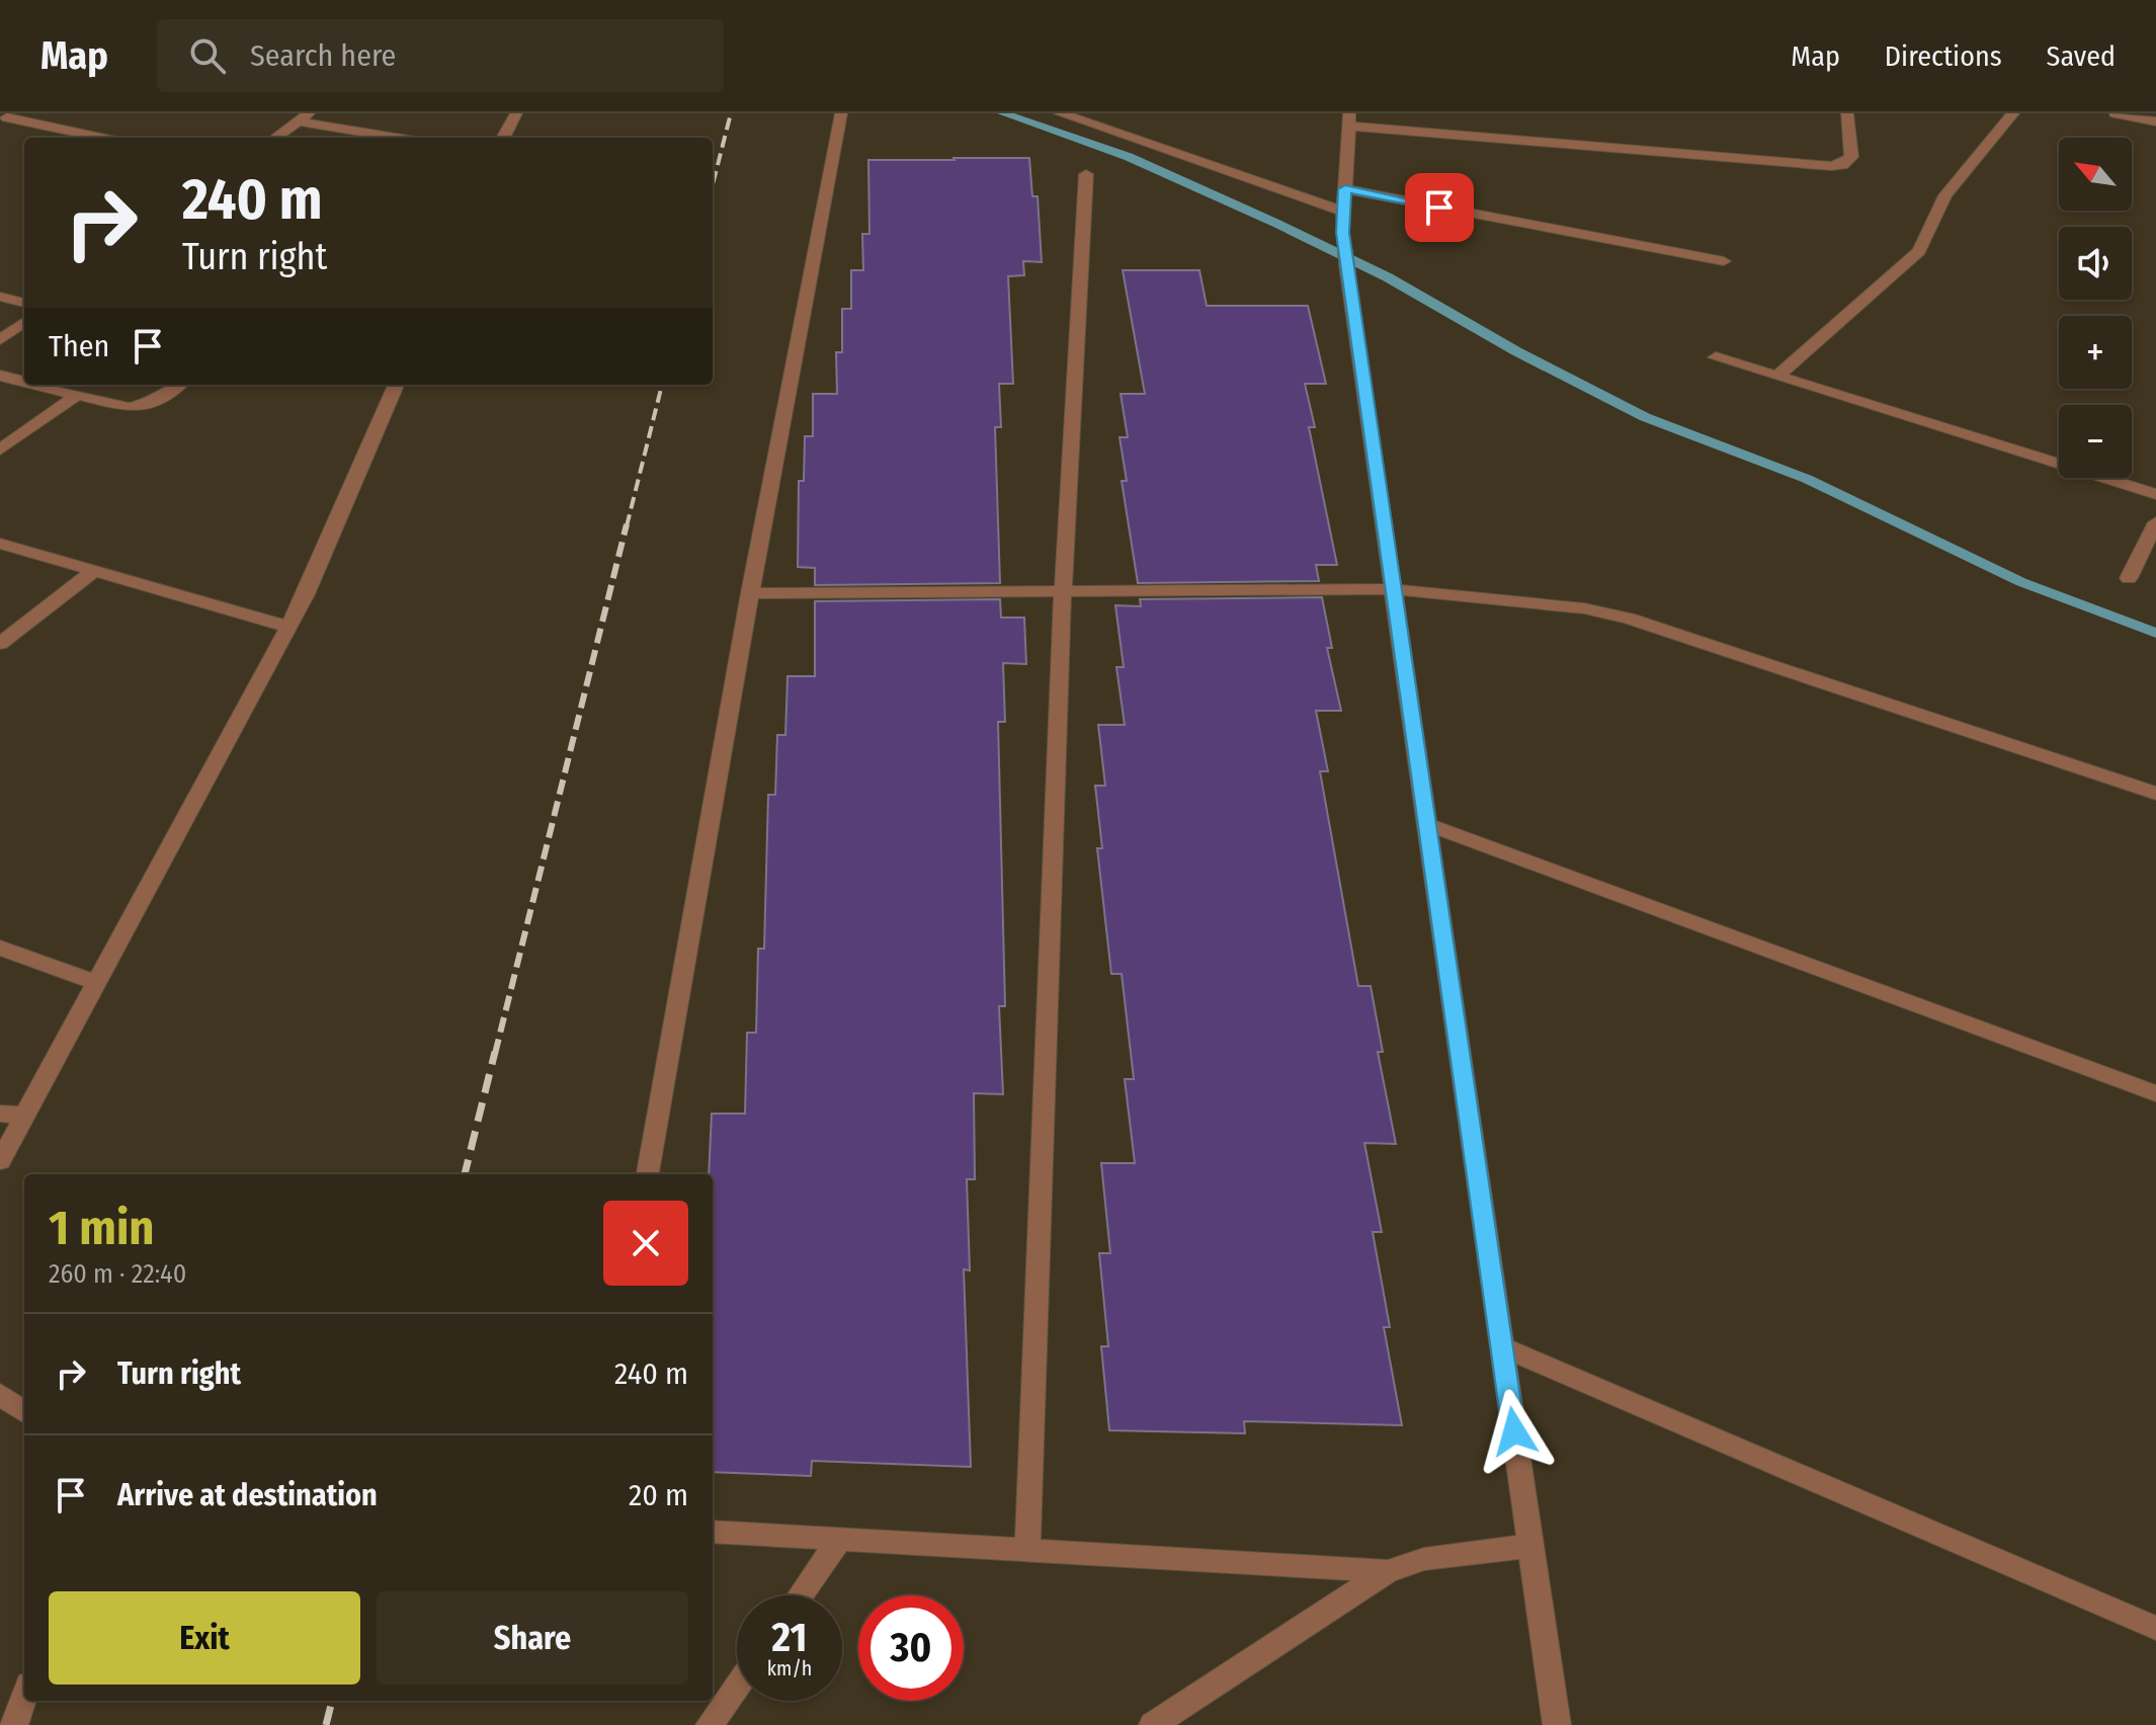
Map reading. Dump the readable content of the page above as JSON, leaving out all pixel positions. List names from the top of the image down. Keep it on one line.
{"north":"top left","page":{"header":"Map","search":"Search here","nav":["Map","Directions","Saved"],"map_buttons":["+","−"],"turn":["240 m","Turn right"],"then":"Then","heading":["1 min","260 m · 22:40"],"list":[{"name":"Turn right","value":"240 m"},{"name":"Arrive at destination","value":"20 m"}],"buttons":["Exit","Share"],"speed":"21 km/h","limit":"30"}}
